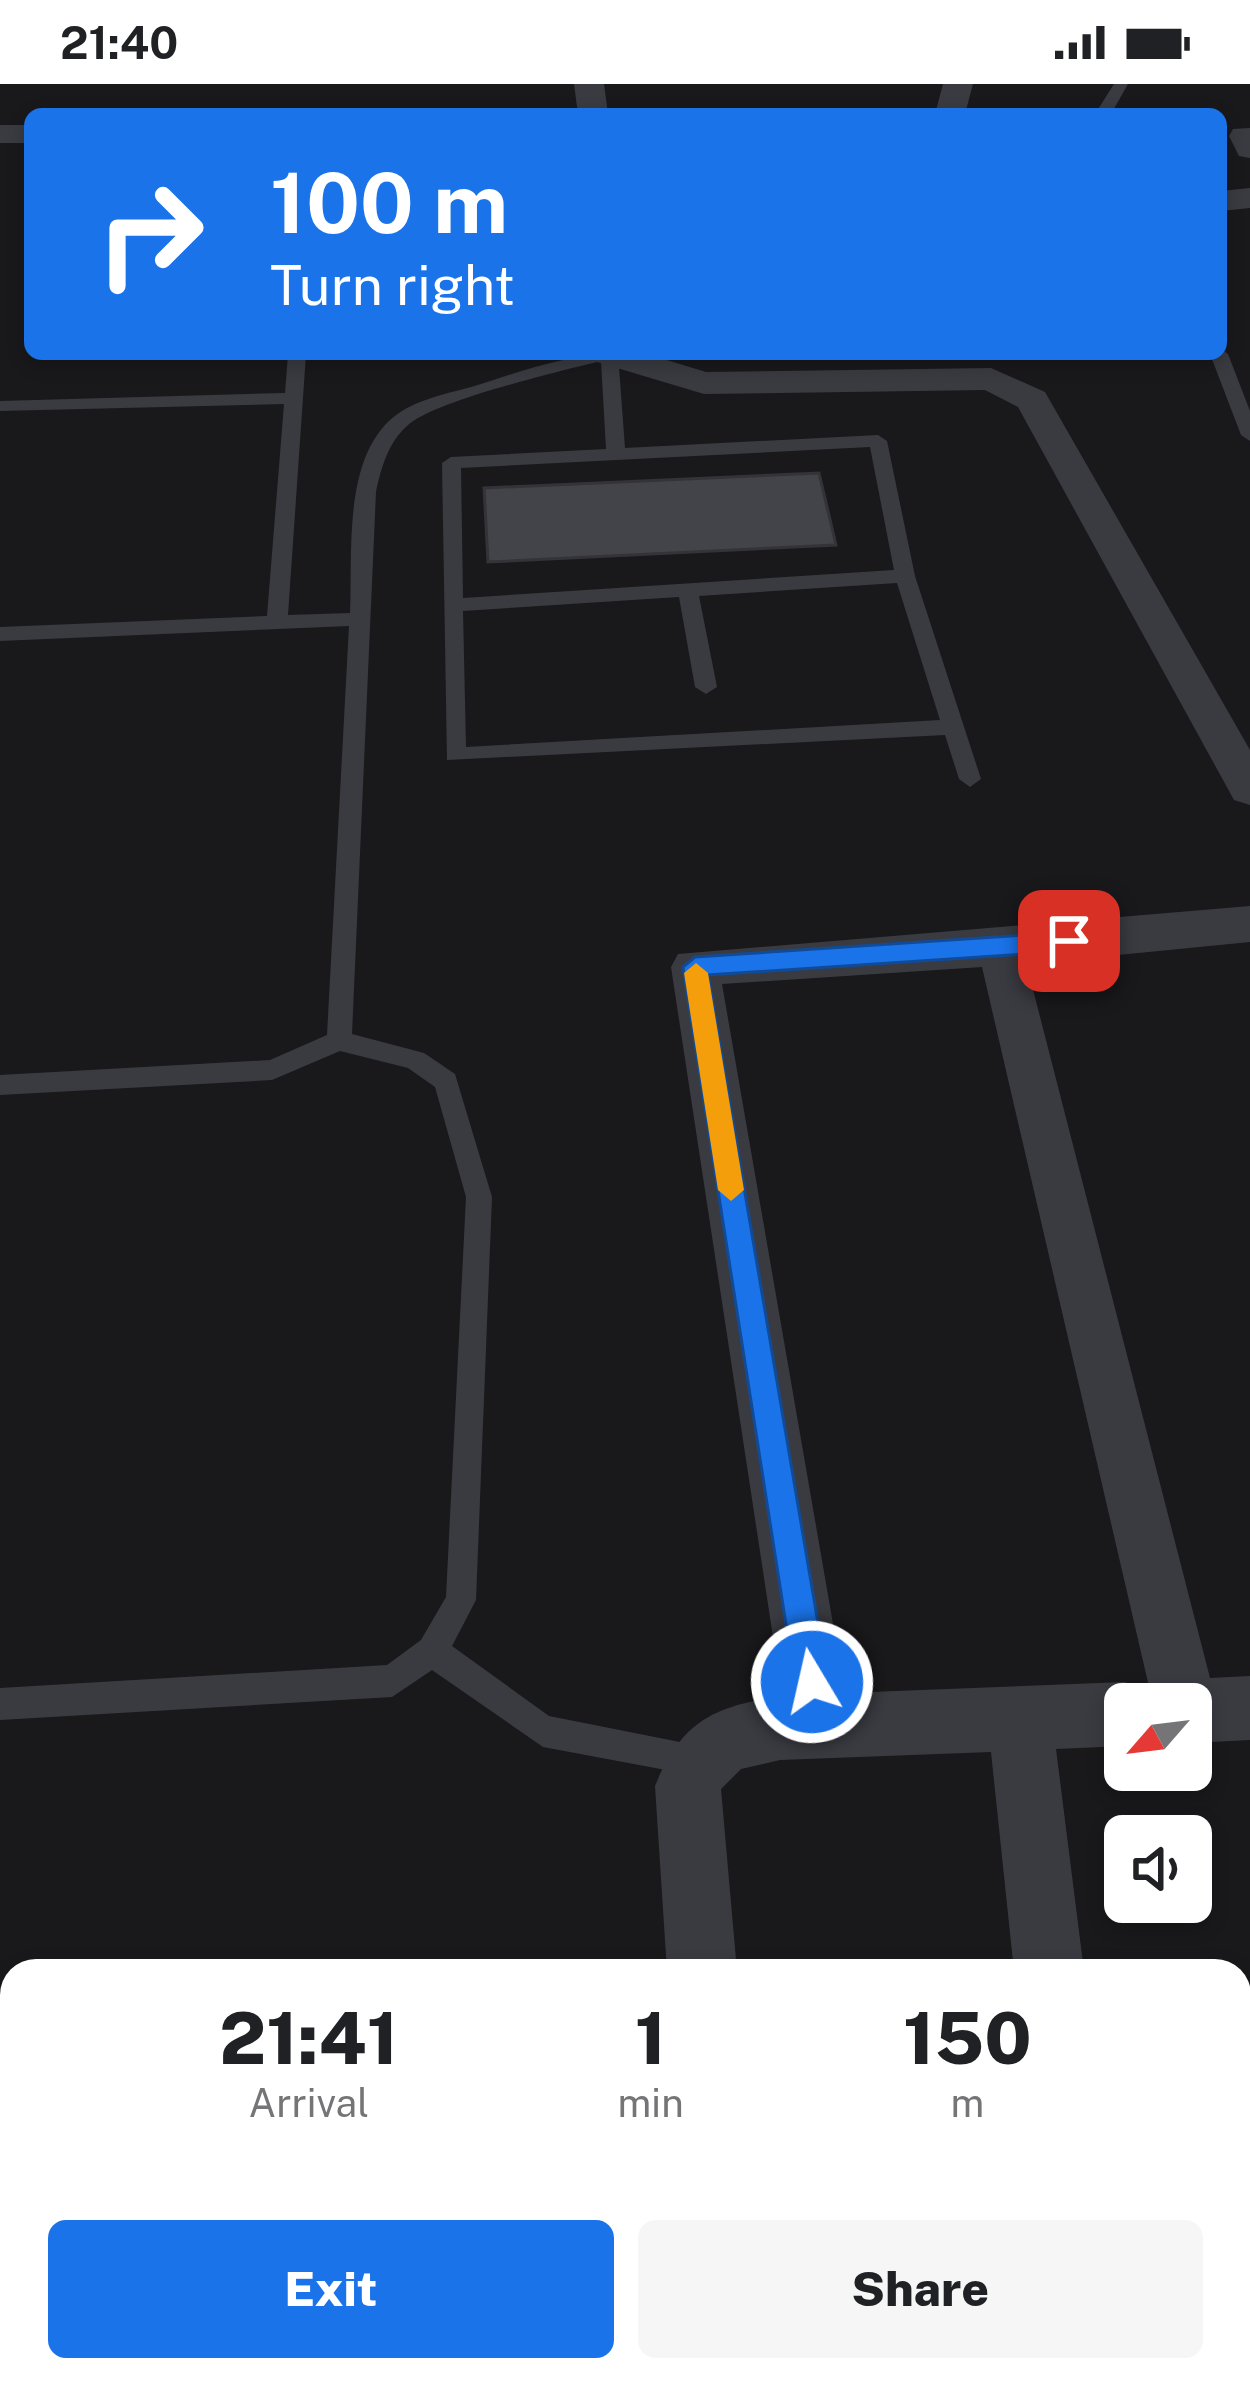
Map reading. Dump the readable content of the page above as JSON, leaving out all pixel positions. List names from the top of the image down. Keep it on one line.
{"north":"bottom left","page":{"status":"21:40","turn":["100 m","Turn right"],"eta":["21:41","Arrival","1","min","150","m"],"buttons":["Exit","Share"]}}
